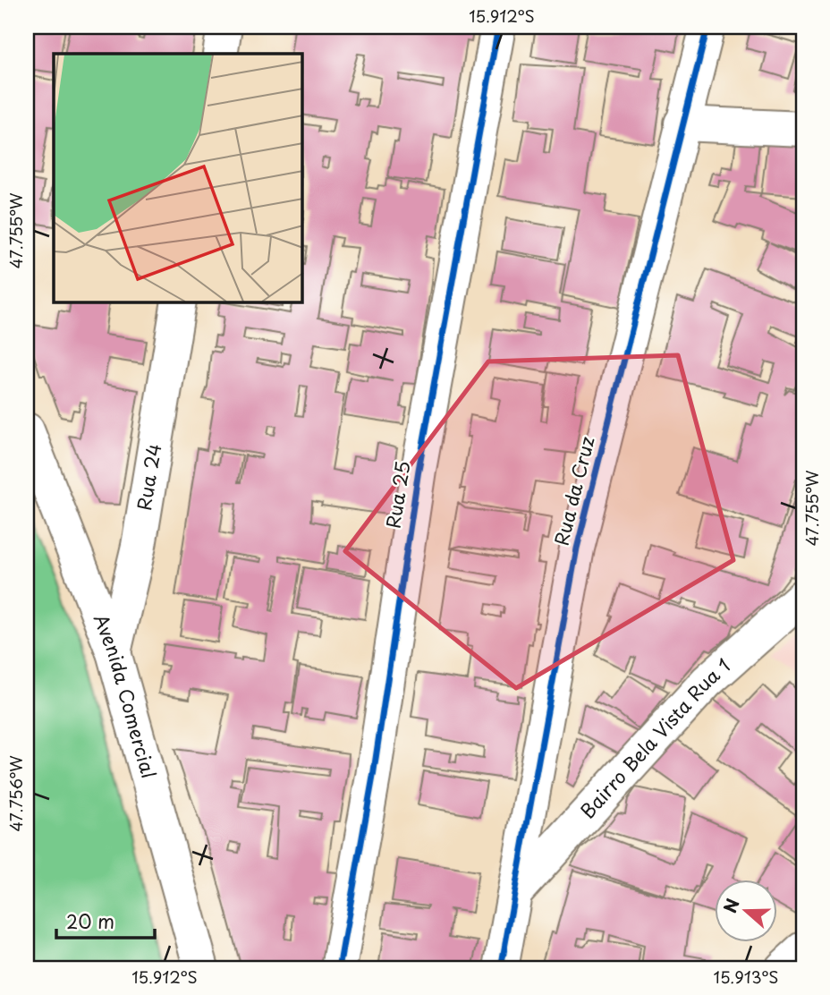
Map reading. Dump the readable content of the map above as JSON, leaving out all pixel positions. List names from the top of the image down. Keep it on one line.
{"streets":{"street":["Rua 24","Rua da Cruz","Rua 25","Avenida Comercial","Bairro Bela Vista Rua 1"]},"crossings":[["Rua 24","Avenida Comercial"],["Rua da Cruz","Bairro Bela Vista Rua 1"]],"scale_bar":"20 m","north":"left","coordinates":["15.912°S","47.755°W","47.756°W","15.913°S"]}
